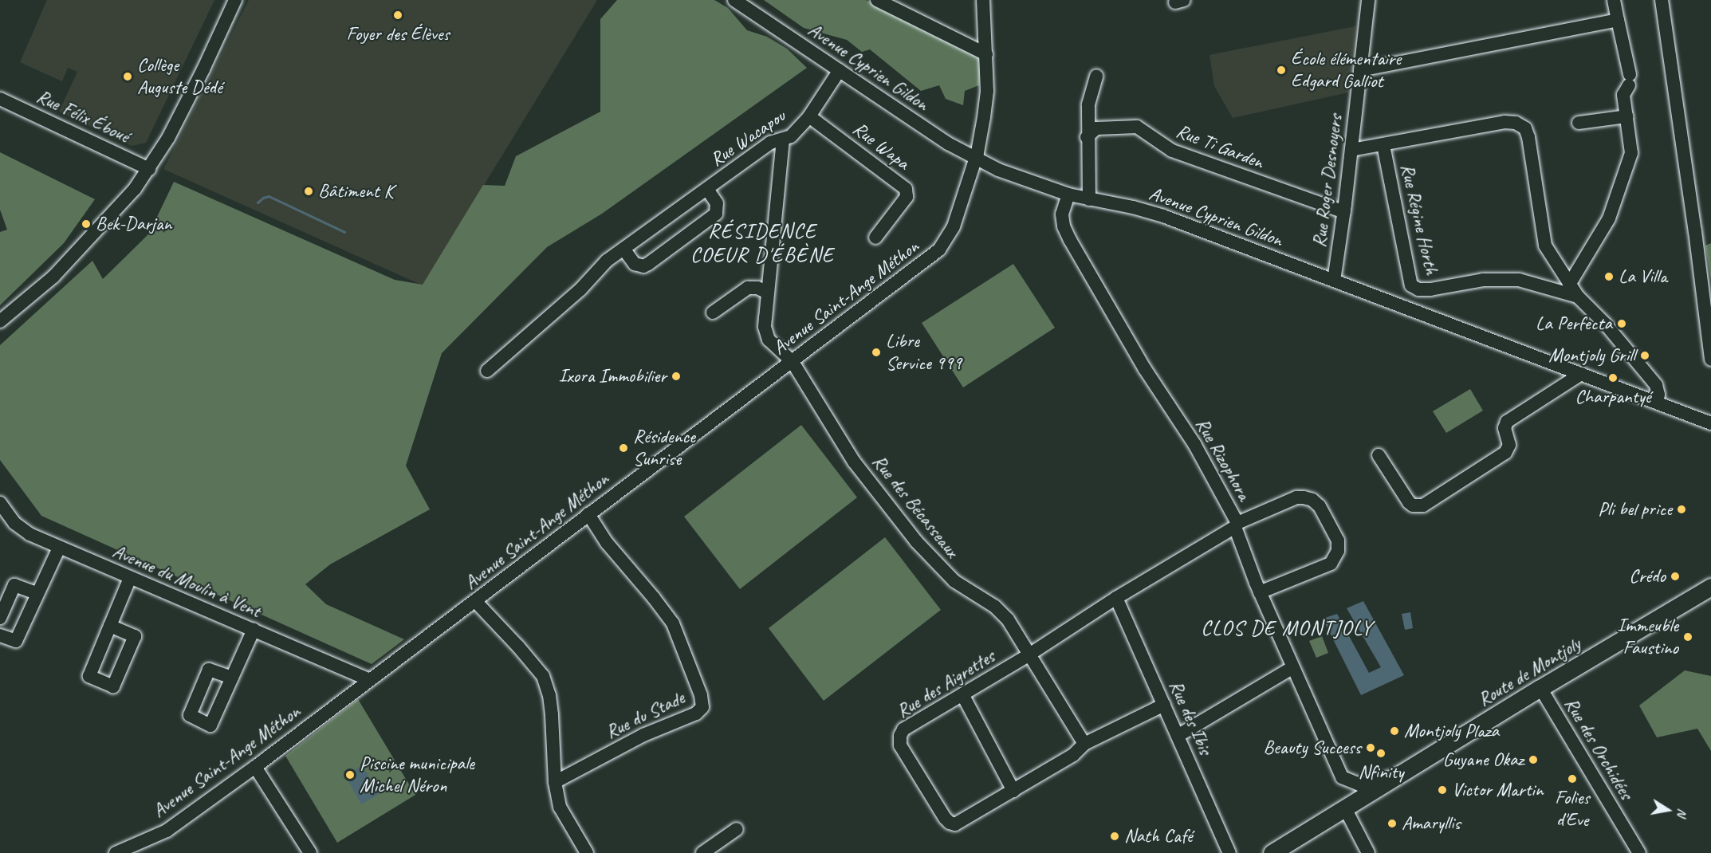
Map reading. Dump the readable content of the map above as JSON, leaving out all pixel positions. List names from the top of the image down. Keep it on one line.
{"streets":{"main road":["Route de Montjoly"],"street":["Avenue Cyprien Gildon","Rue Félix Éboué","Rue Wacapou","Rue Wapa","Rue Ti Garden","Rue Roger Desnoyers","Rue Régine Horth","Avenue Saint-Ange Méthon","Rue Rizophora","Rue des Bécasseaux","Avenue du Moulin à Vent","Rue des Aigrettes","Rue du Stade","Rue des Ibis","Rue des Orchidées"]},"crossings":[["Avenue Cyprien Gildon","Rue Wacapou"],["Avenue Cyprien Gildon","Rue Roger Desnoyers"],["Avenue Cyprien Gildon","Rue Régine Horth"],["Avenue Cyprien Gildon","Avenue Saint-Ange Méthon"],["Avenue Cyprien Gildon","Rue Rizophora"],["Rue Wacapou","Rue Wapa"],["Rue Ti Garden","Rue Roger Desnoyers"],["Avenue Saint-Ange Méthon","Rue des Bécasseaux"],["Avenue Saint-Ange Méthon","Avenue du Moulin à Vent"],["Avenue Saint-Ange Méthon","Rue du Stade"],["Rue Rizophora","Route de Montjoly"],["Rue Rizophora","Rue des Aigrettes"],["Rue des Bécasseaux","Rue des Aigrettes"],["Route de Montjoly","Rue des Orchidées"],["Rue des Aigrettes","Rue des Ibis"]],"districts":["RÉSIDENCE COEUR D'ÉBÈNE","CLOS DE MONTJOLY"],"places":["Foyer des Élèves","École élémentaire Edgard Galliot","Collège Auguste Dédé","Bâtiment K","Bek-Darjan","La Villa","La Perfecta","Libre Service 999","Montjoly Grill","Ixora Immobilier","Charpantyé","Résidence Sunrise","Pli bel price","Crédo","Immeuble Faustino","Montjoly Plaza","Beauty Success","Nfinity","Guyane Okaz","Piscine municipale Michel Néron","Folies d'Eve","Victor Martin","Amaryllis","Nath Café"],"north":"right"}
